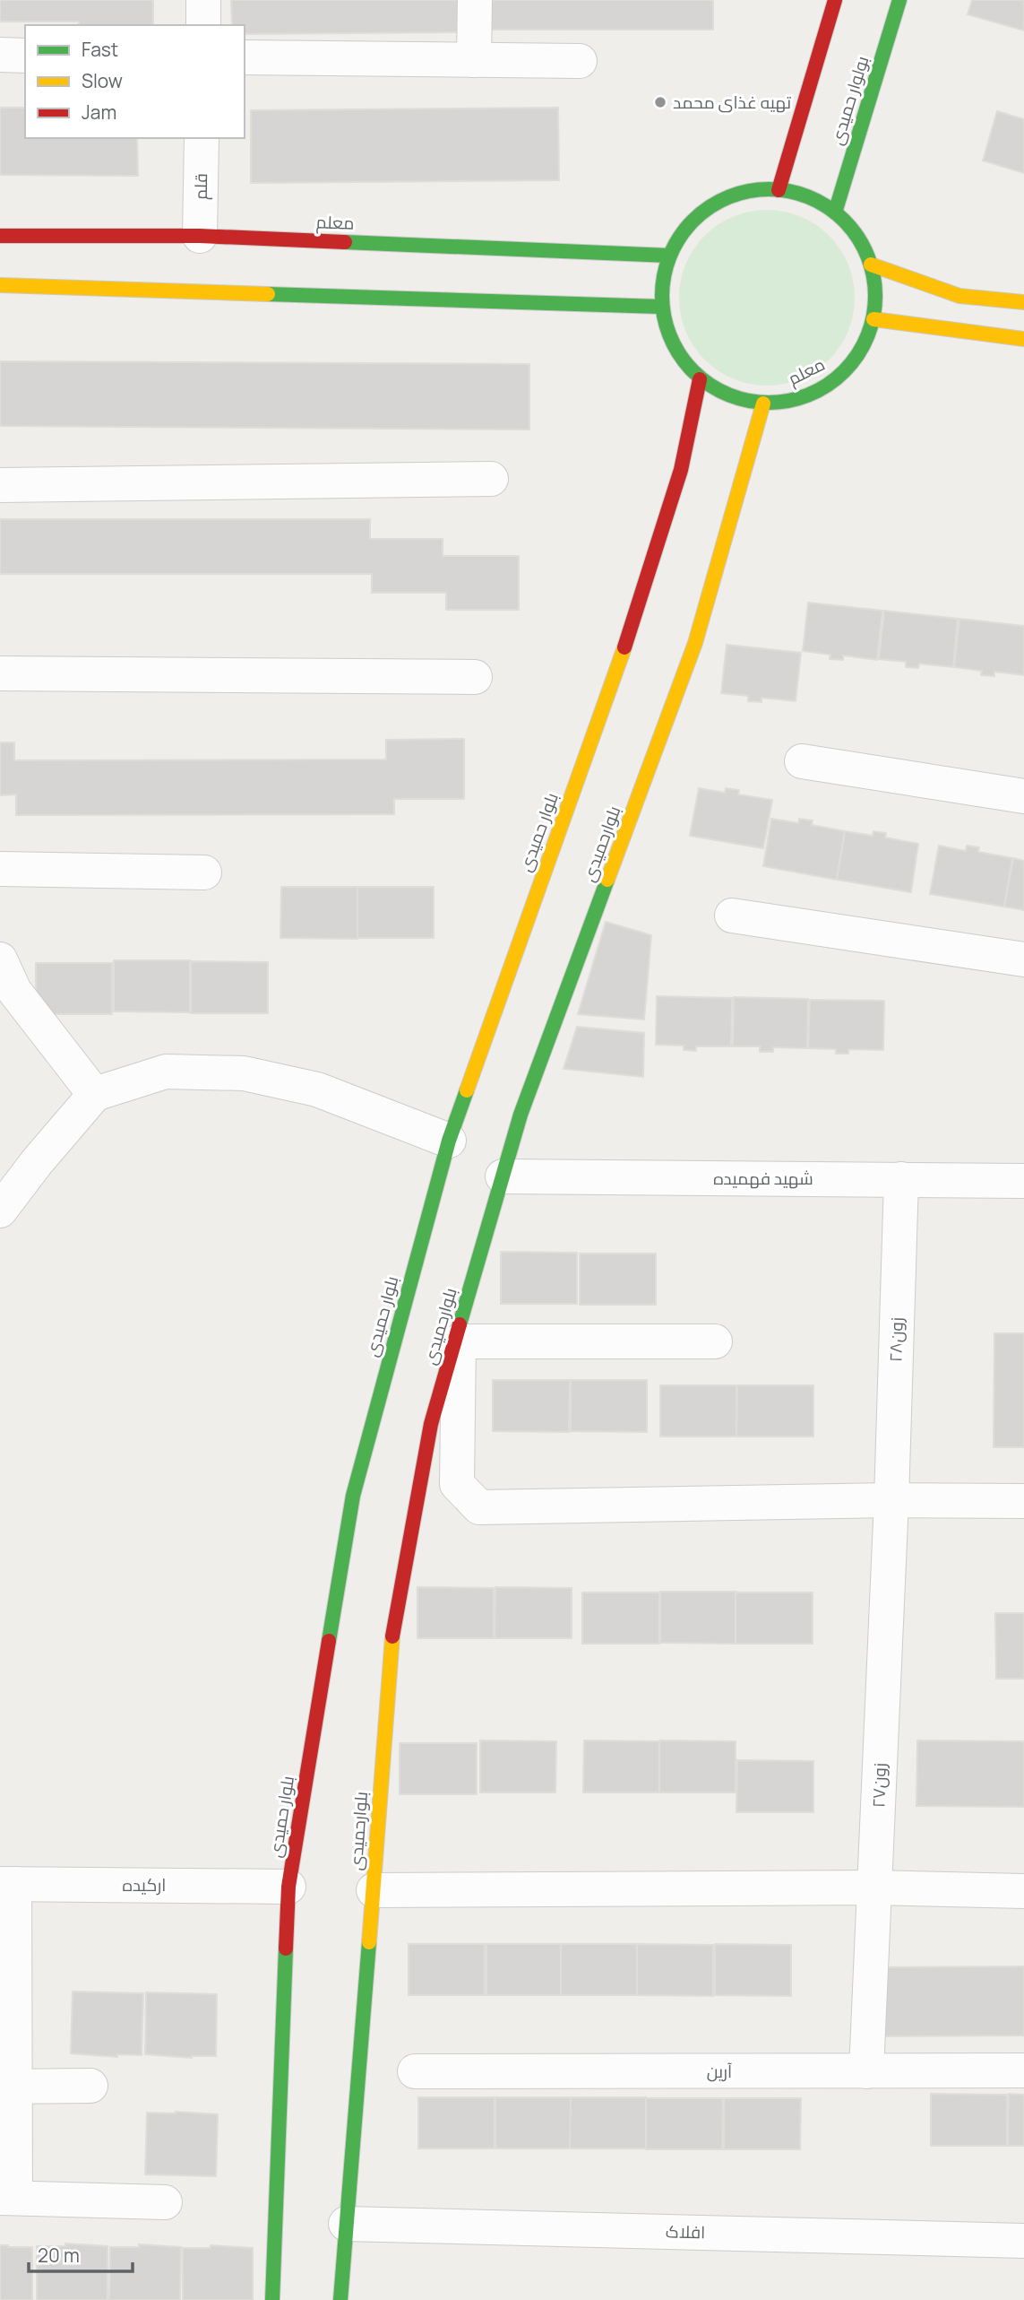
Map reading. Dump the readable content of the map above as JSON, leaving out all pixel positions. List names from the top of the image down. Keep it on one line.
{"streets":{"street":["بولوار حمیدی","قلم","معلم","بلوار حمیدی","بلوارحمیدی","شهید فهمیده","زون۲۸","زون۲۷","ارکیده","آرین","افلاک"]},"crossings":[["بولوار حمیدی","معلم"],["بولوار حمیدی","بلوار حمیدی"],["بولوار حمیدی","بلوارحمیدی"],["قلم","معلم"],["معلم","بلوار حمیدی"],["معلم","بلوارحمیدی"],["بلوار حمیدی","بلوارحمیدی"],["بلوار حمیدی","ارکیده"],["بلوارحمیدی","شهید فهمیده"],["بلوارحمیدی","افلاک"],["شهید فهمیده","زون۲۸"],["زون۲۸","زون۲۷"],["زون۲۷","آرین"]],"places":["تهیه غذای محمد"],"legend":["Fast","Slow","Jam"],"scale_bar":"20 m"}
